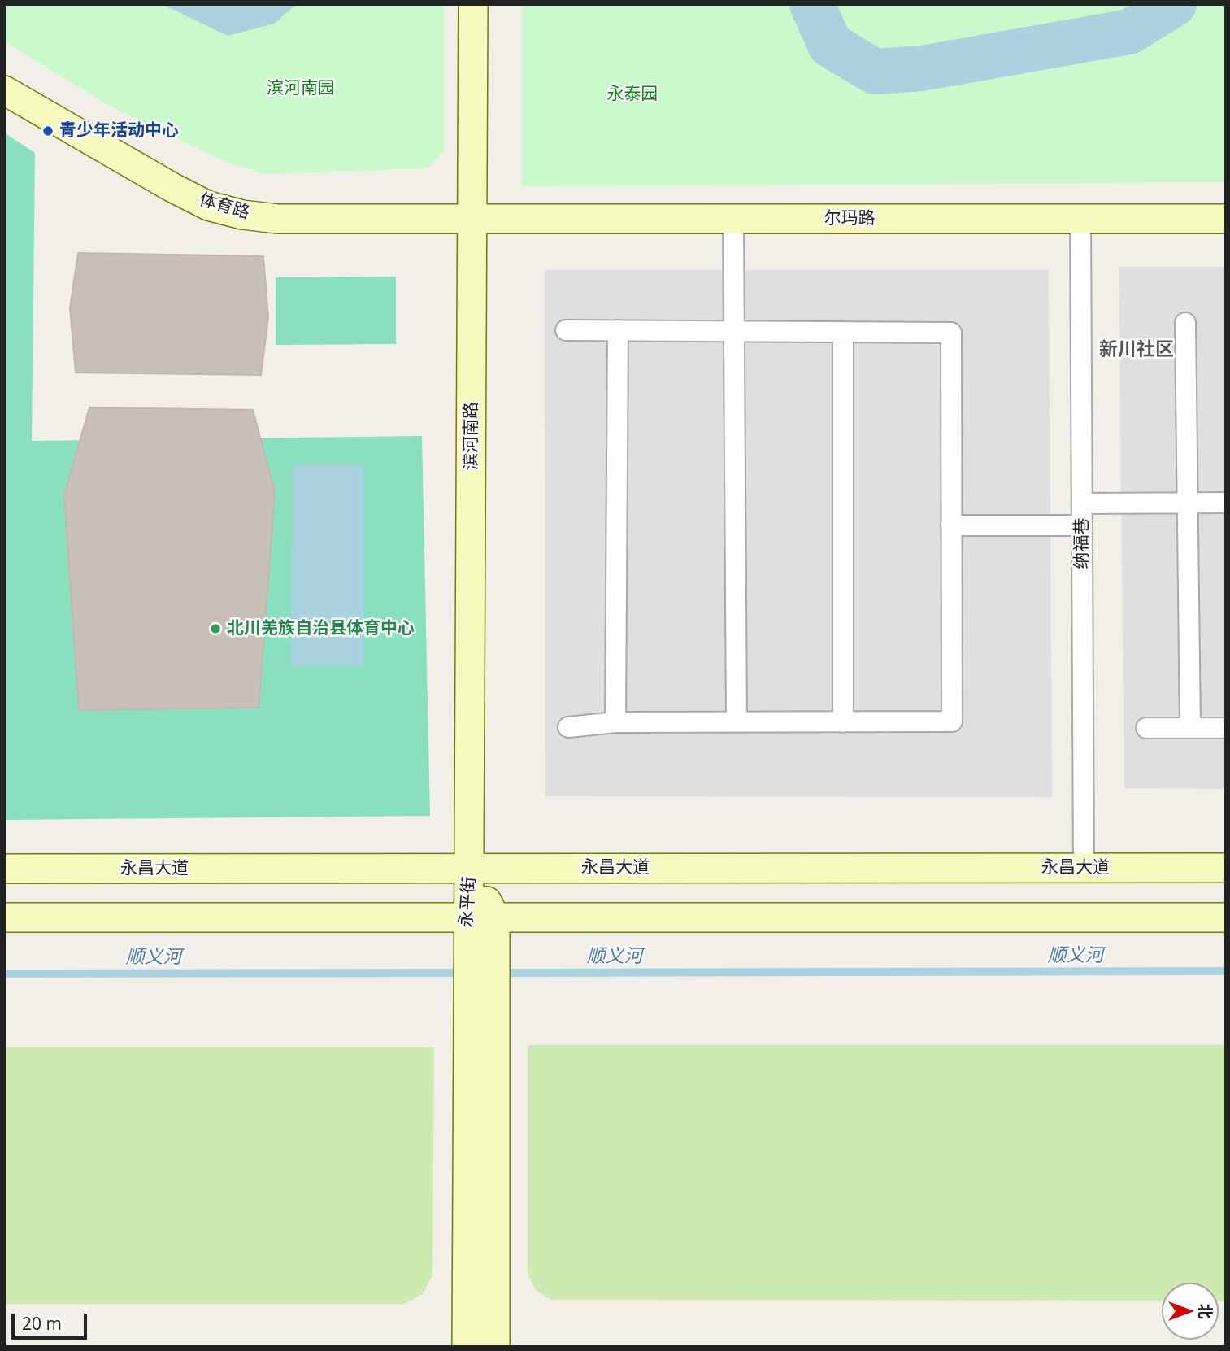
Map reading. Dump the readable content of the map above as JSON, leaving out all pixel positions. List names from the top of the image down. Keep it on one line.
{"streets":{"street":["体育路","尔玛路","滨河南路","纳福巷","永昌大道","永平街"]},"crossings":[["体育路","尔玛路"],["体育路","滨河南路"],["尔玛路","滨河南路"],["尔玛路","纳福巷"],["滨河南路","永昌大道"],["滨河南路","永平街"],["纳福巷","永昌大道"],["永昌大道","永平街"]],"districts":["新川社区"],"water":["顺义河"],"parks":["滨河南园","永泰园"],"places":["青少年活动中心","北川羌族自治县体育中心"],"scale_bar":"20 m","north":"right"}
